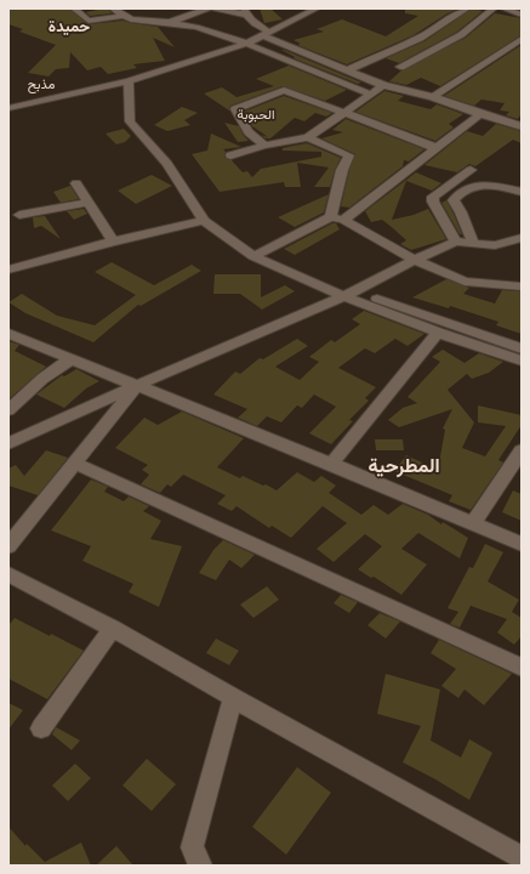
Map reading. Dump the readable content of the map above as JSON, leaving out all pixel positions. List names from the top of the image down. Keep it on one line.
{"districts":["حميدة","مذبح","الحبوبة","المطرحية"]}
